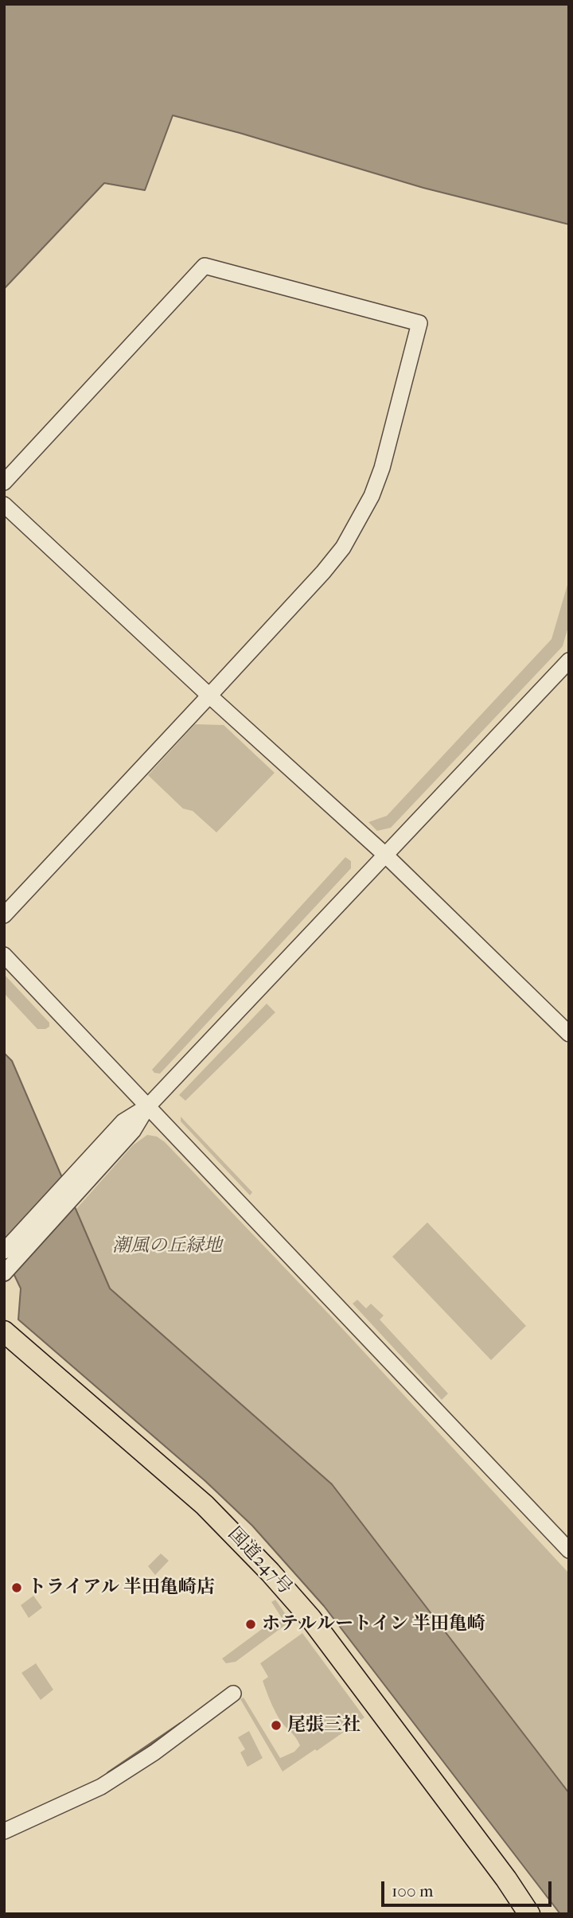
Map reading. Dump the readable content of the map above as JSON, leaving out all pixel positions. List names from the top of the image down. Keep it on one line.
{"streets":{"highway":["国道247号"]},"parks":["潮風の丘緑地"],"places":["トライアル 半田亀崎店","ホテルルートイン 半田亀崎","尾張三社"],"scale_bar":"100 m"}
